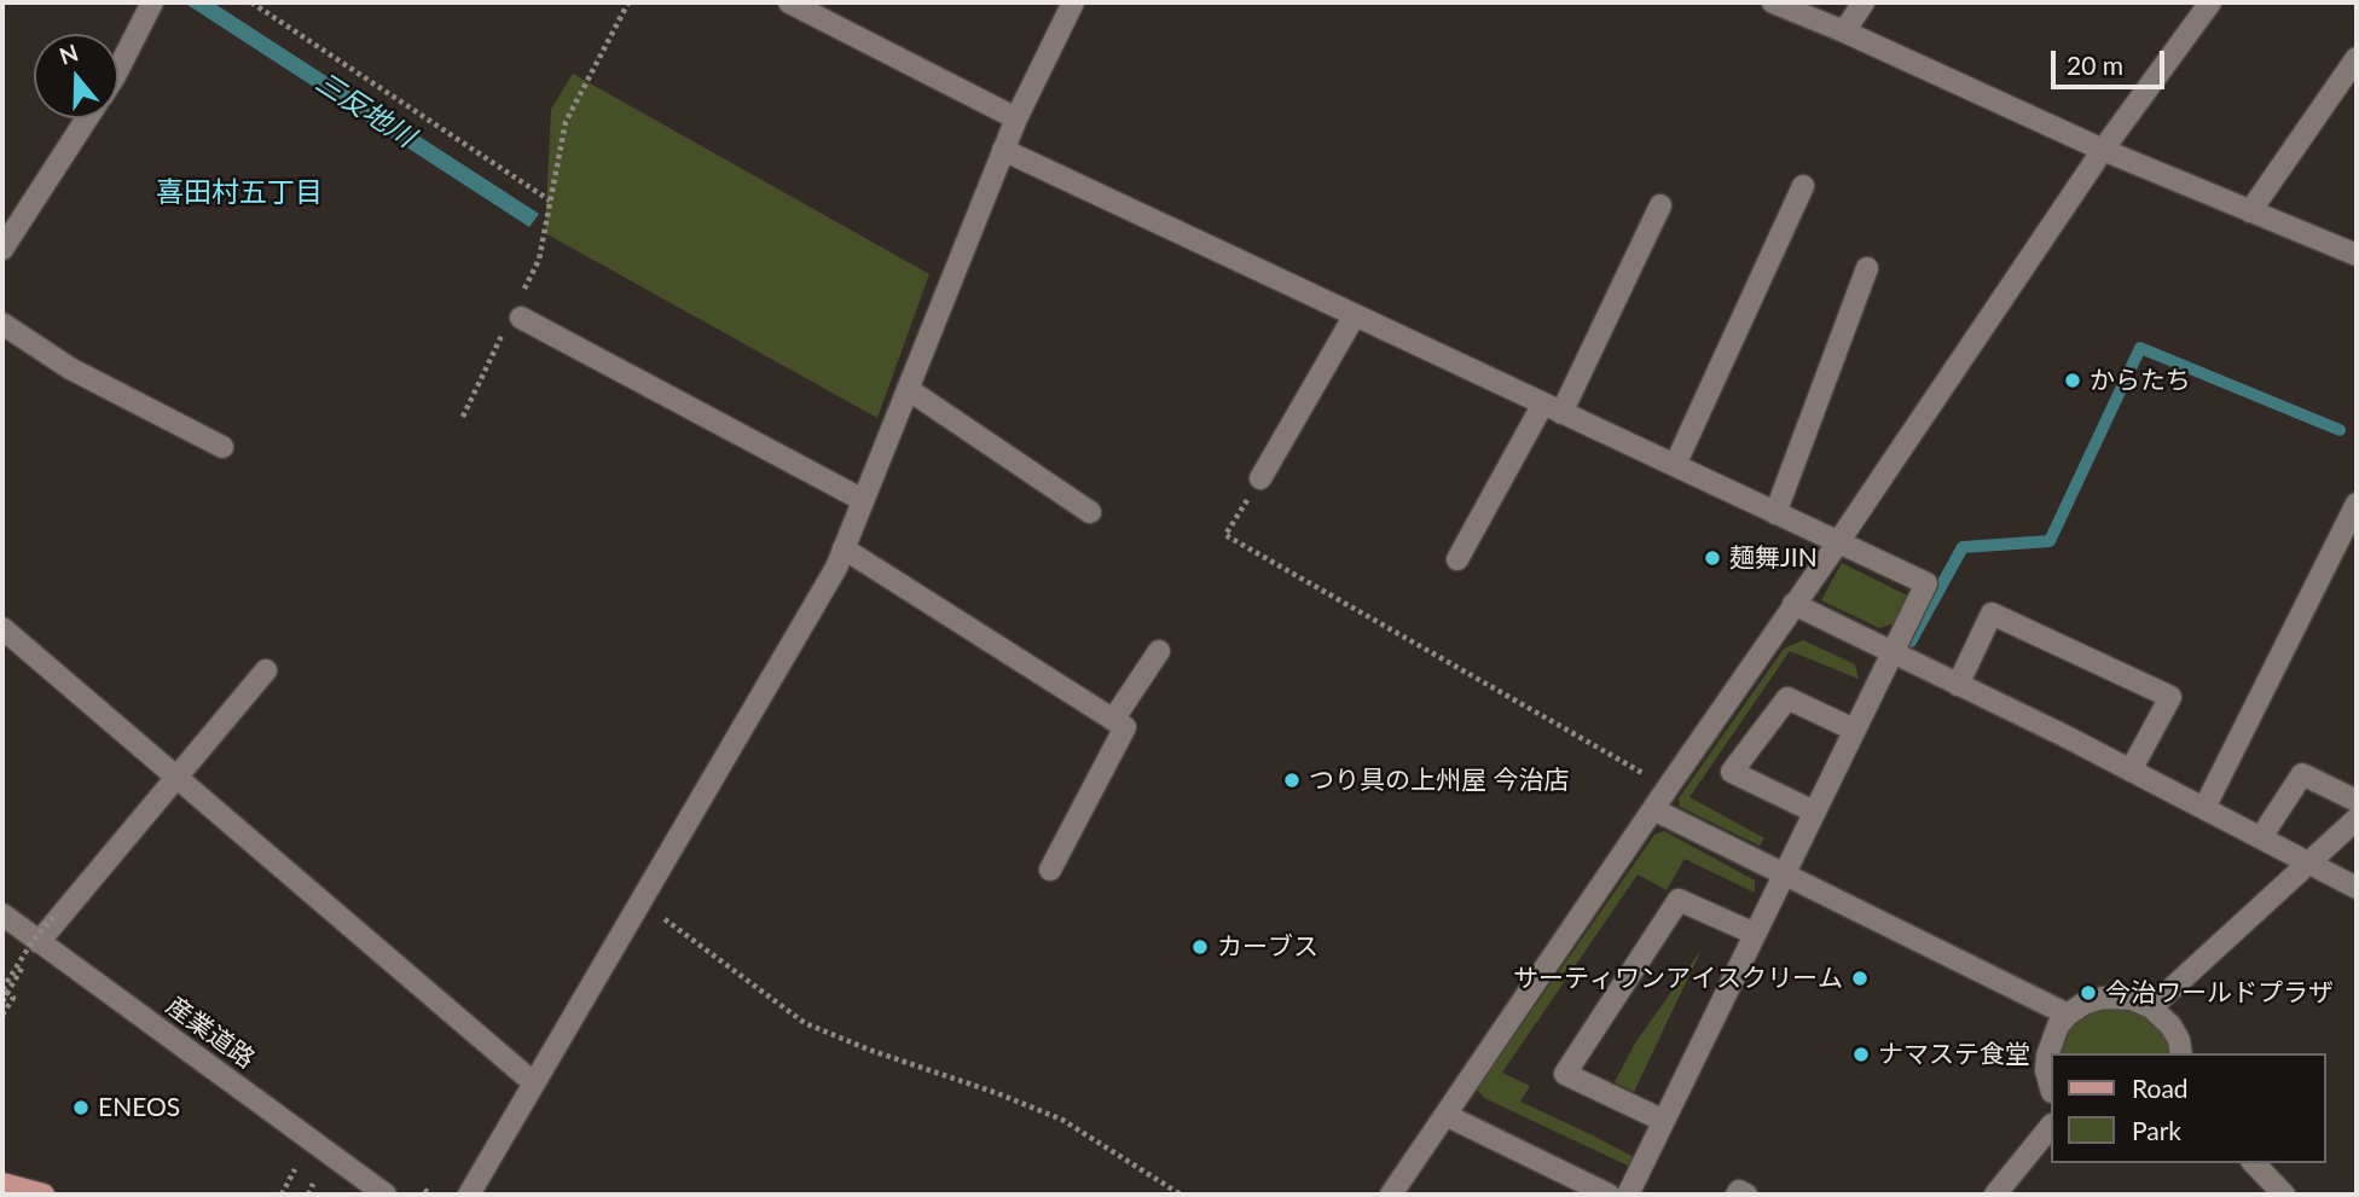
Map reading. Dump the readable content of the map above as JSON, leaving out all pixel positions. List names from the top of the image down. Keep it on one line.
{"streets":{"street":["産業道路"]},"districts":["喜田村五丁目"],"water":["三反地川"],"places":["からたち","麺舞JIN","つり具の上州屋 今治店","カーブス","サーティワンアイスクリーム","今治ワールドプラザ","ナマステ食堂","ENEOS"],"legend":["Road","Park"],"scale_bar":"20 m","north":"top"}
